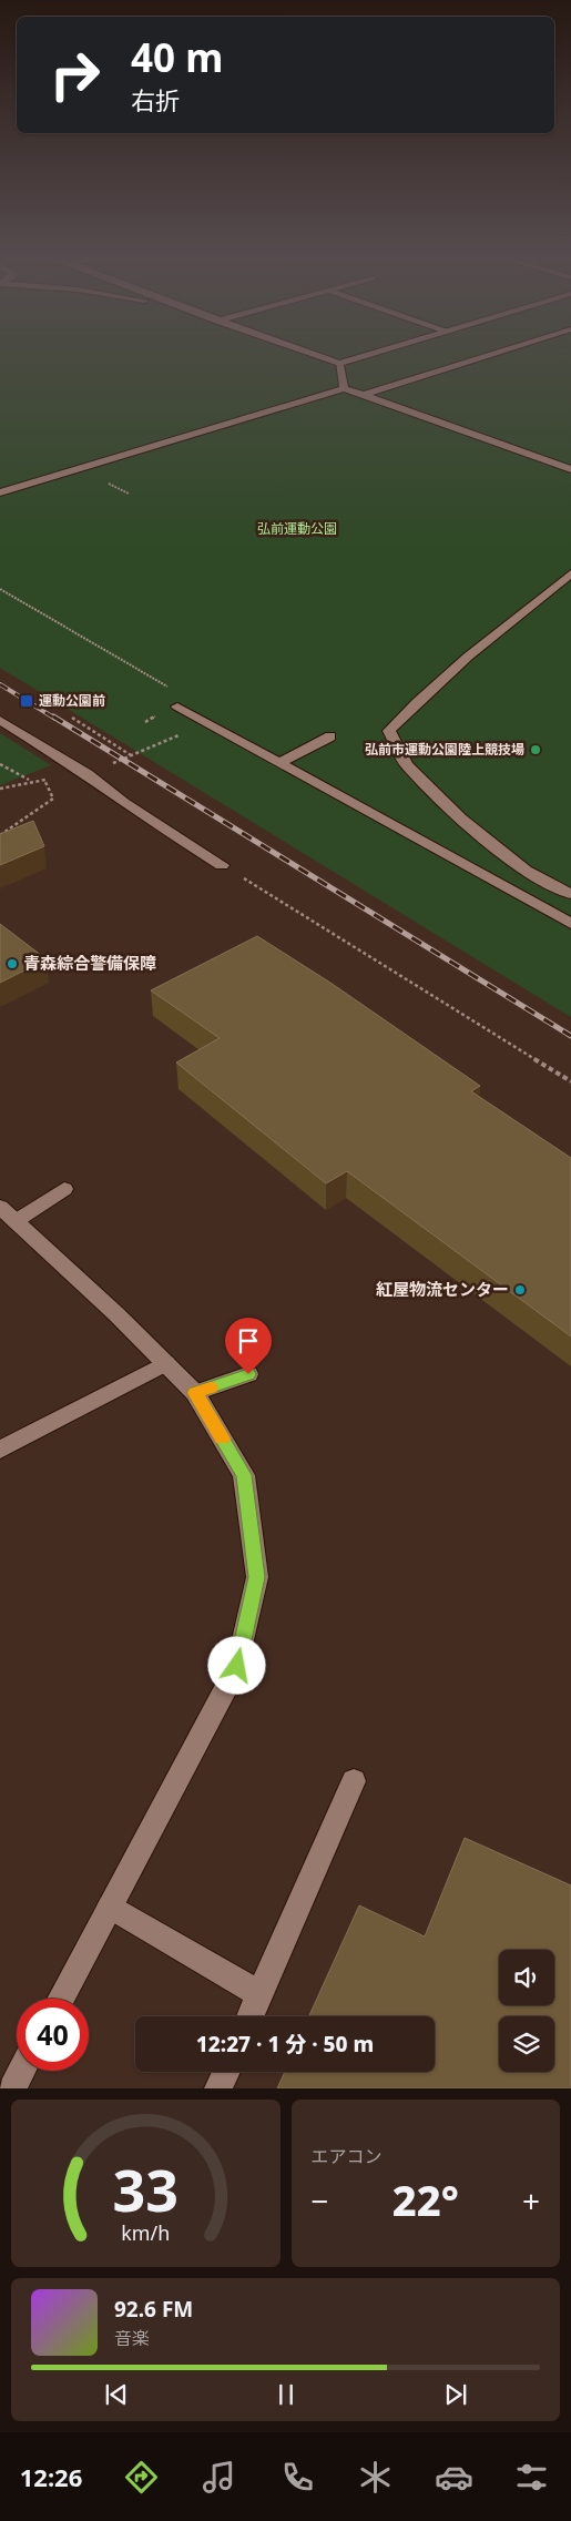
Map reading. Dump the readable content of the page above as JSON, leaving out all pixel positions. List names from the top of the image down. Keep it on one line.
{"parks":["弘前運動公園"],"places":{"transit":["運動公園前"],"other":["弘前市運動公園陸上競技場","青森綜合警備保障","紅屋物流センター"]},"page":{"turn":["40 m","右折"],"limit":"40","trip":"12:27 · 1 分 · 50 m","tile":"エアコン","heat":["−","22°","+"],"song":["92.6 FM","音楽"],"tabs":"12:26","gauge":["33","km/h"]}}
